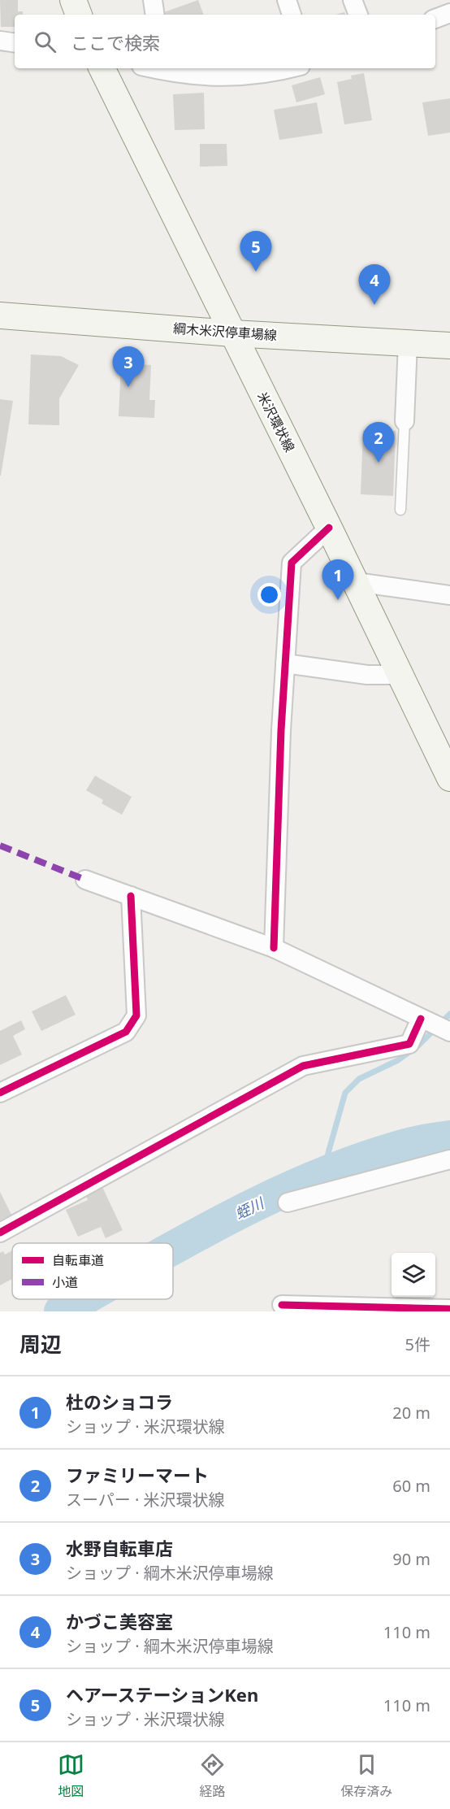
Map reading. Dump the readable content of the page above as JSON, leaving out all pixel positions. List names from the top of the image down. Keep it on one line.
{"streets":{"main road":["綱木米沢停車場線","米沢環状線"]},"crossings":[["綱木米沢停車場線","米沢環状線"]],"water":["蛭川"],"legend":["自転車道","小道"],"page":{"search":"ここで検索","pins":["5","4","3","2","1"],"heading":["周辺","5件"],"list":[{"mark":"1","name":"杜のショコラ","note":"ショップ · 米沢環状線","value":"20 m"},{"mark":"2","name":"ファミリーマート","note":"スーパー · 米沢環状線","value":"60 m"},{"mark":"3","name":"水野自転車店","note":"ショップ · 綱木米沢停車場線","value":"90 m"},{"mark":"4","name":"かづこ美容室","note":"ショップ · 綱木米沢停車場線","value":"110 m"},{"mark":"5","name":"ヘアーステーションKen","note":"ショップ · 米沢環状線","value":"110 m"}],"nav":["地図","経路","保存済み"]}}
